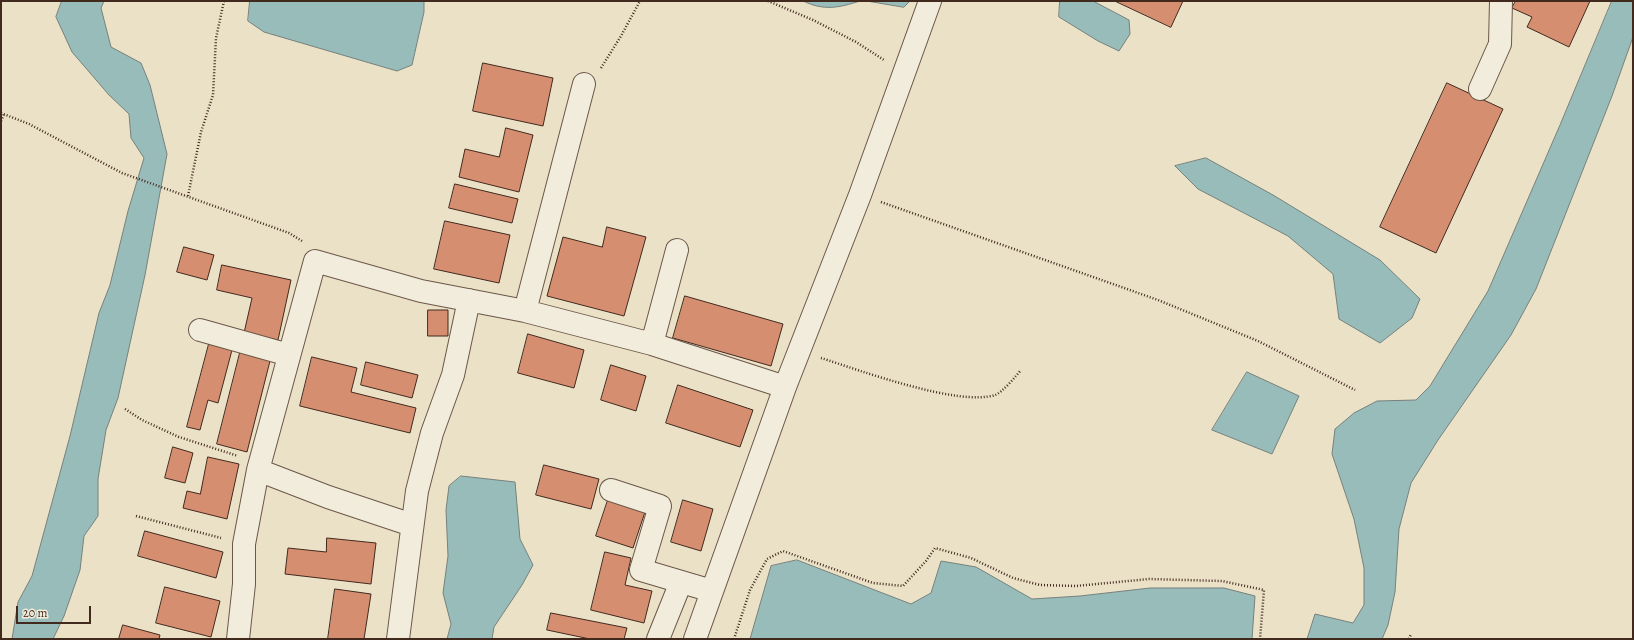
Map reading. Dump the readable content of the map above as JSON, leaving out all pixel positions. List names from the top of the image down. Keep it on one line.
{"scale_bar":"20 m"}
